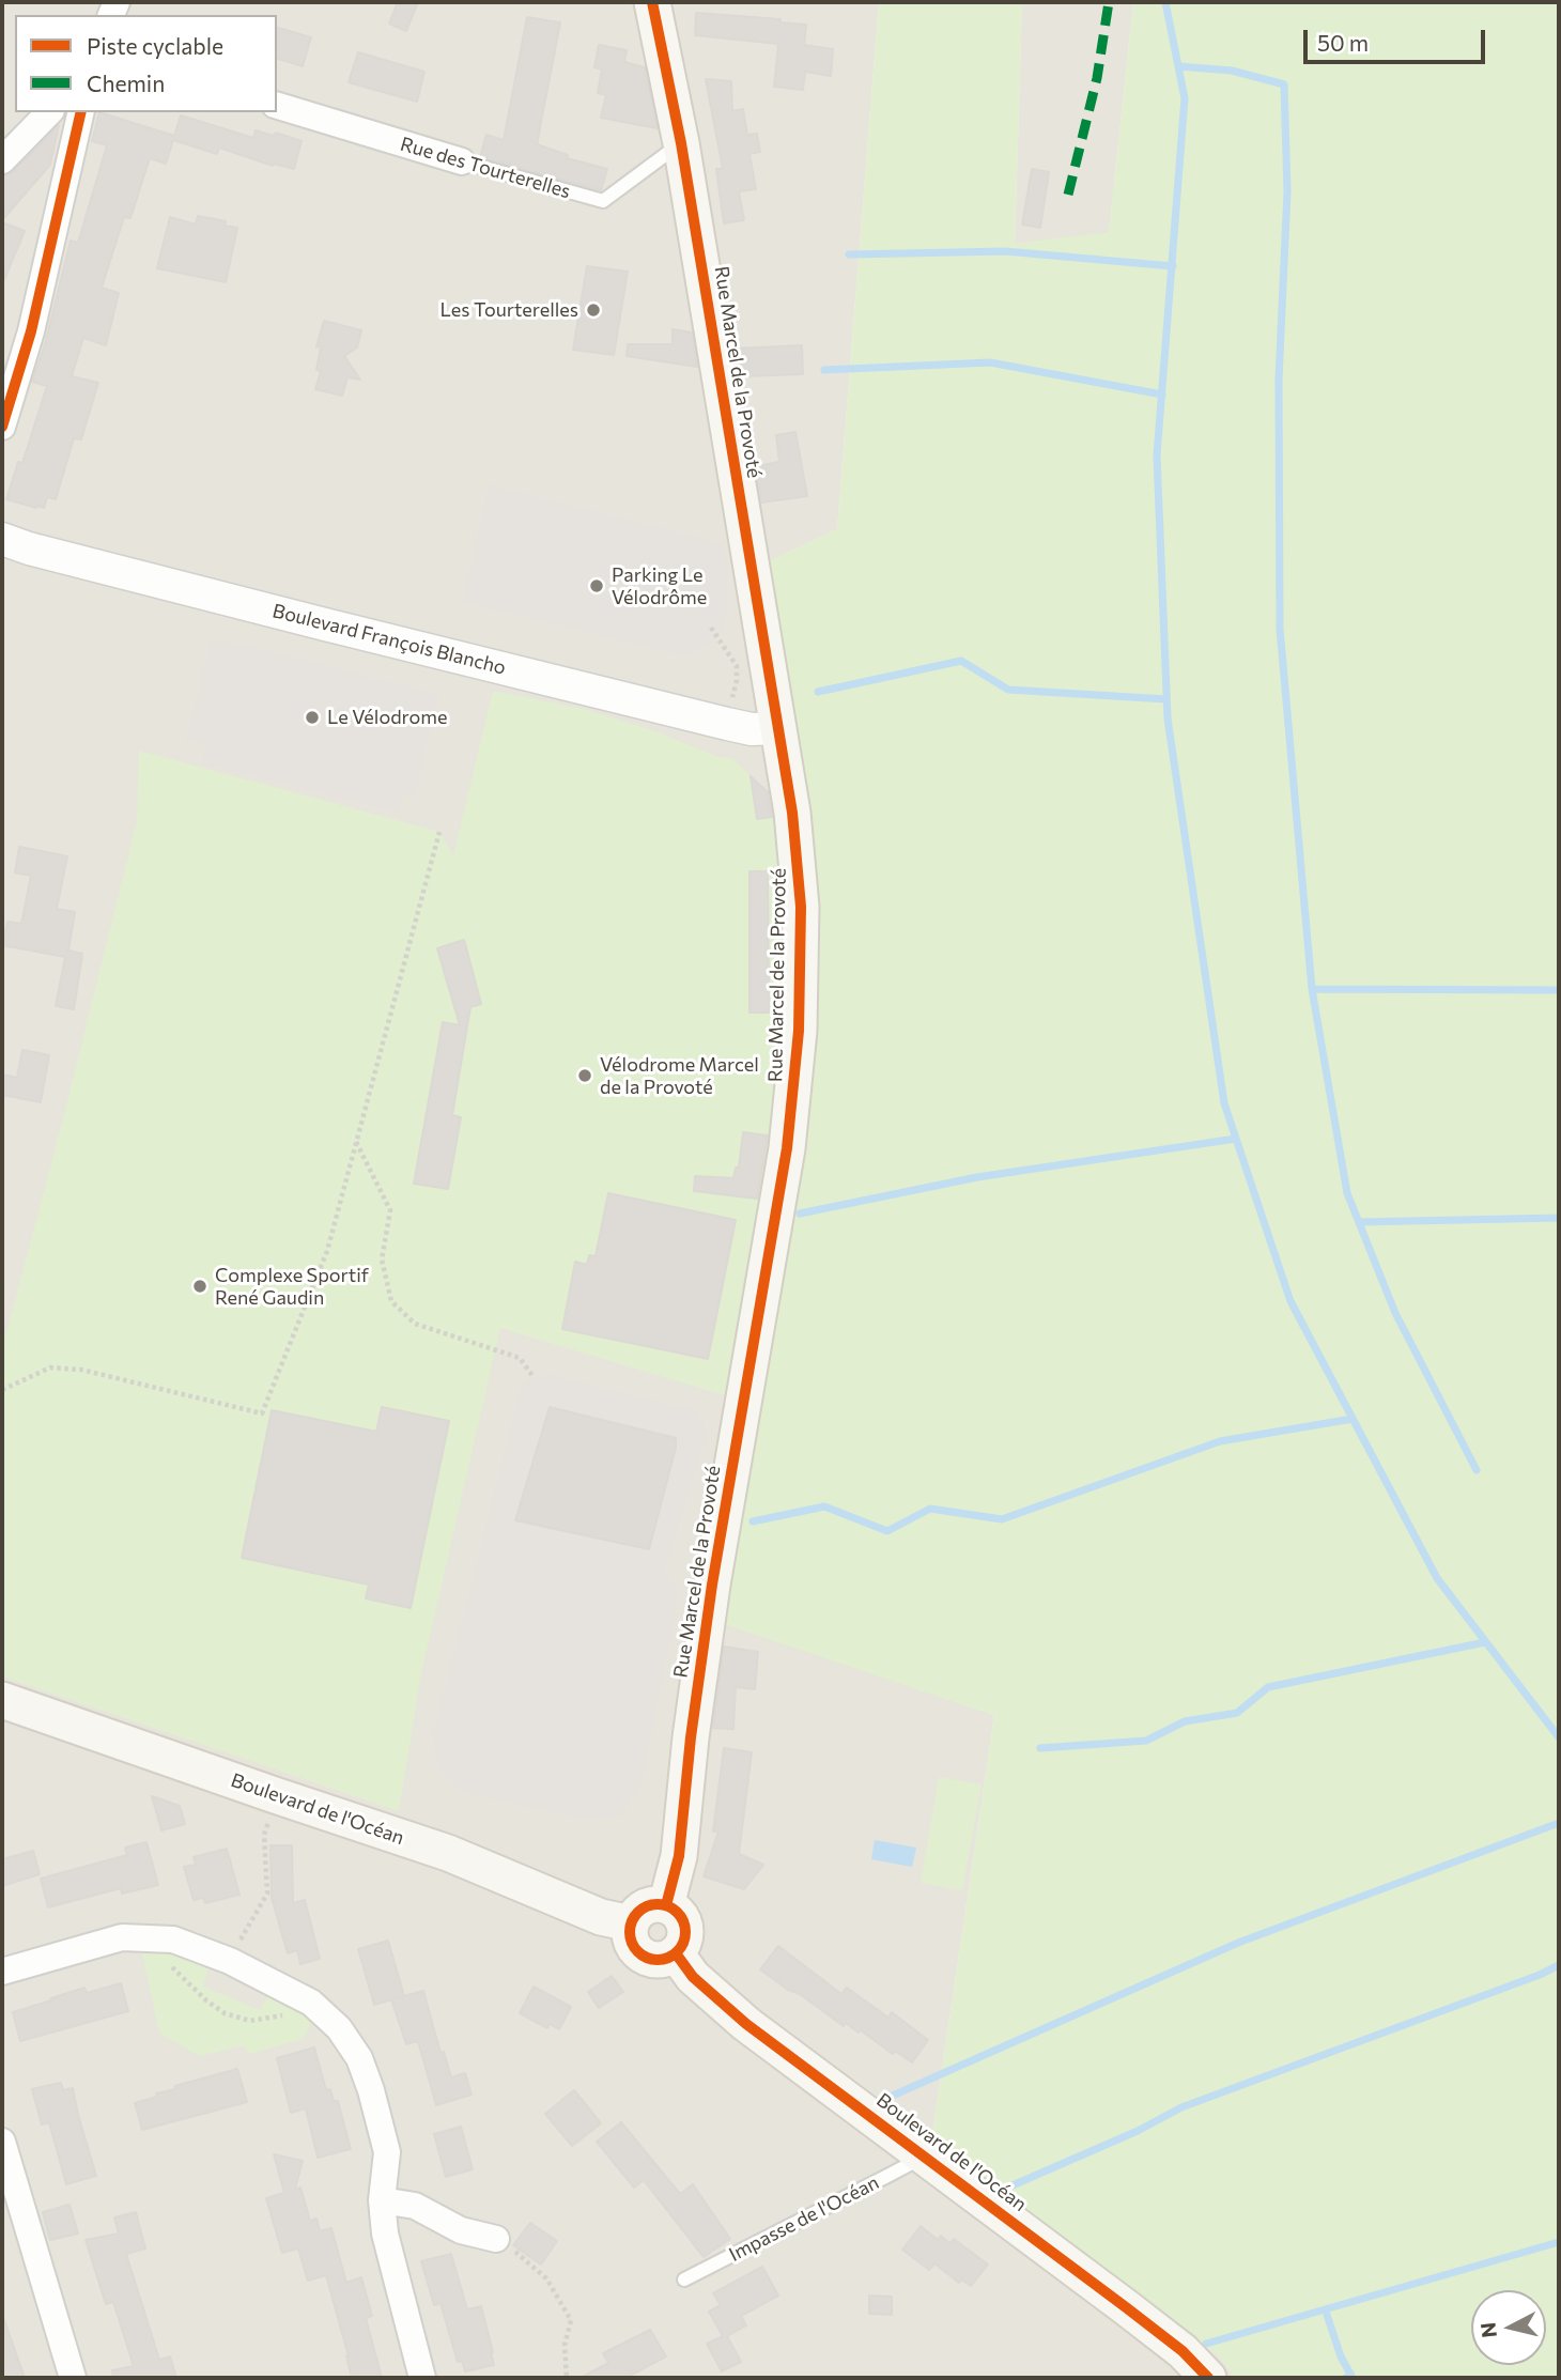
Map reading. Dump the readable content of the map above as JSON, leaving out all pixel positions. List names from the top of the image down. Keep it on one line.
{"streets":{"main road":["Rue Marcel de la Provoté","Boulevard de l'Océan"],"street":["Rue des Tourterelles","Boulevard François Blancho"],"lane":["Impasse de l'Océan"]},"crossings":[["Rue des Tourterelles","Rue Marcel de la Provoté"],["Rue Marcel de la Provoté","Boulevard François Blancho"],["Rue Marcel de la Provoté","Boulevard de l'Océan"],["Boulevard de l'Océan","Impasse de l'Océan"]],"places":["Les Tourterelles","Parking Le Vélodrôme","Le Vélodrome","Vélodrome Marcel de la Provoté","Complexe Sportif René Gaudin"],"legend":["Piste cyclable","Chemin"],"scale_bar":"50 m","north":"left"}
